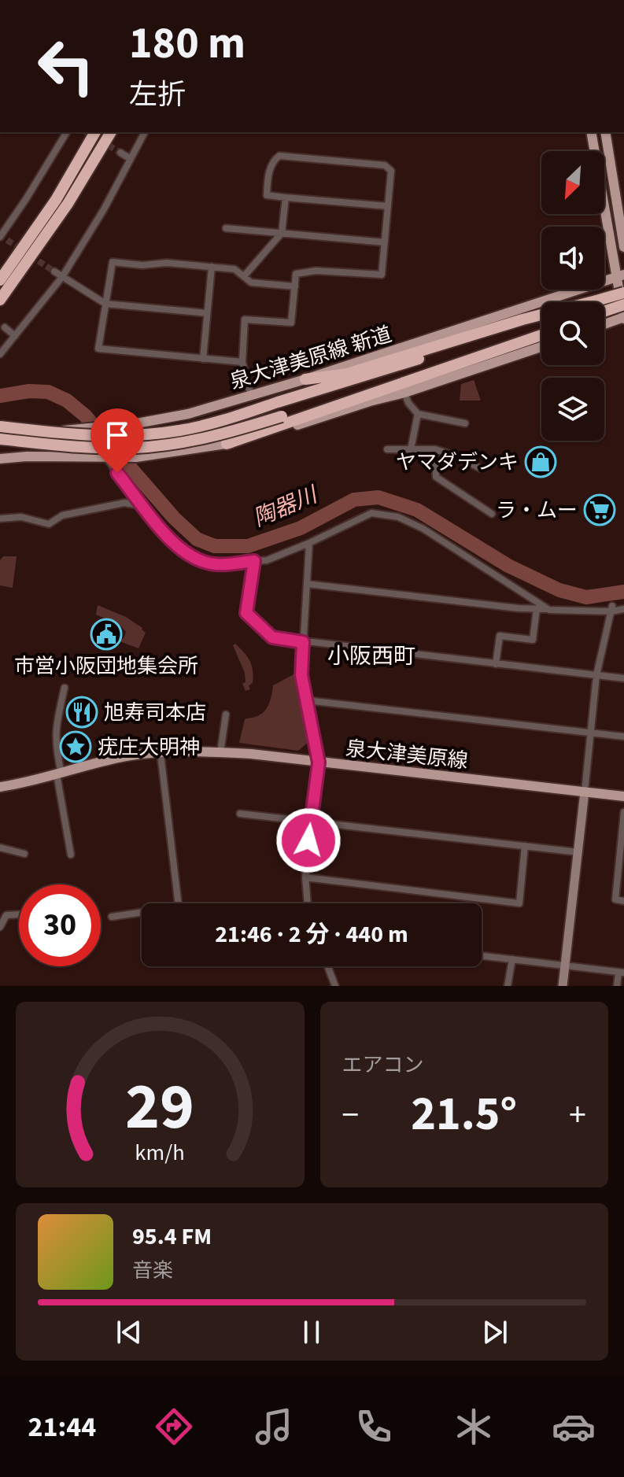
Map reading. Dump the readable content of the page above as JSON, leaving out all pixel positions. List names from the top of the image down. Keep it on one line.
{"streets":{"main road":["泉大津美原線 新道","泉大津美原線"]},"districts":["小阪西町"],"water":["陶器川"],"places":{"shop":["ヤマダデンキ"],"supermarket":["ラ・ムー"],"public building":["市営小阪団地集会所"],"restaurant":["旭寿司本店"],"place":["疣庄大明神"]},"north":"bottom left","page":{"turn":["180 m","左折"],"limit":"30","trip":"21:46 · 2 分 · 440 m","tile":"エアコン","heat":["−","21.5°","+"],"song":["95.4 FM","音楽"],"tabs":"21:44","gauge":["29","km/h"]}}
